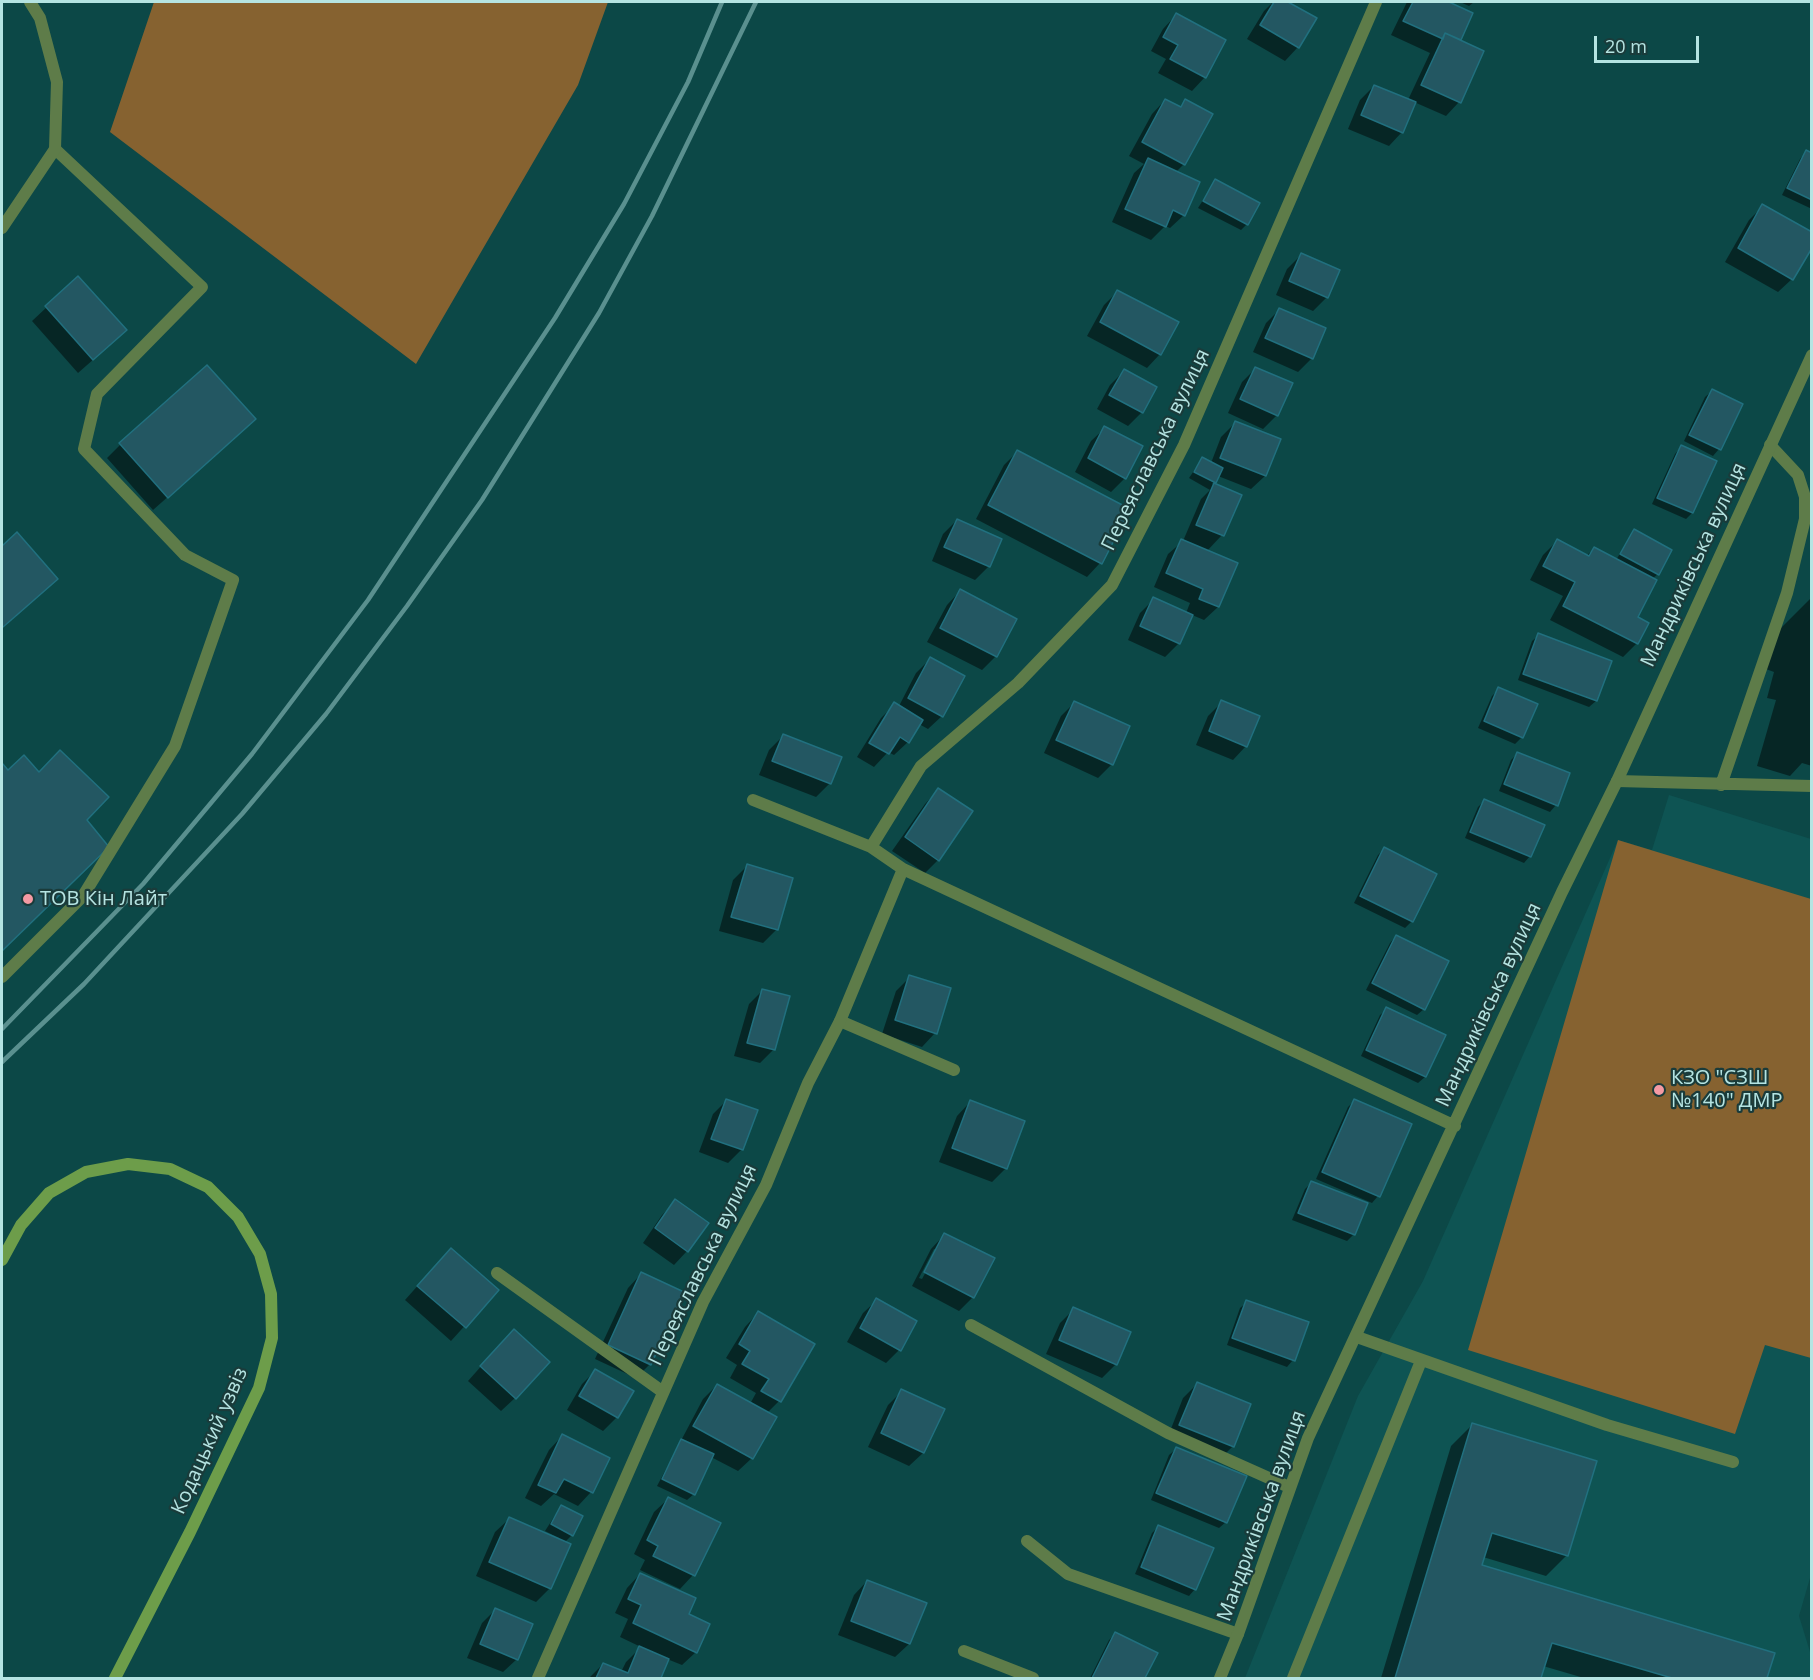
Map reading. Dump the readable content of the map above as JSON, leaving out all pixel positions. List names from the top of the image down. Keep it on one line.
{"streets":{"street":["Переяславська вулиця","Мандриківська вулиця","Кодацький узвіз"]},"places":["ТОВ Кін Лайт","КЗО \"СЗШ №140\" ДМР"],"scale_bar":"20 m"}
